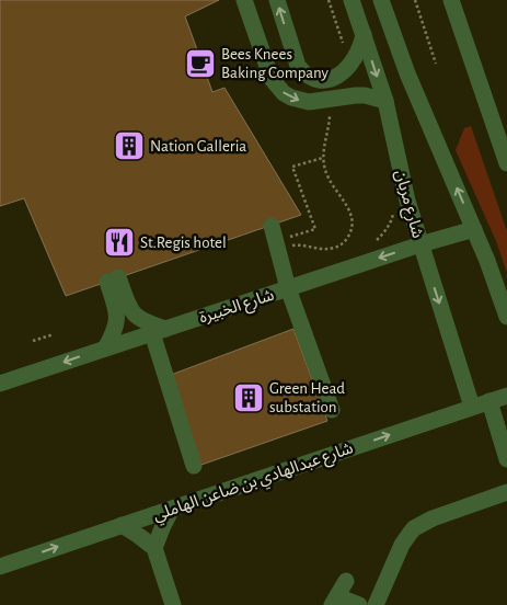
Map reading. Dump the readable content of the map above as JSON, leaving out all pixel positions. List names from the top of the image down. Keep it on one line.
{"streets":{"street":["شارع مربان","شارع الخبيرة","شارع عبدالهادي بن ضاعن الهاملي"]},"crossings":[["شارع مربان","شارع الخبيرة"],["شارع مربان","شارع عبدالهادي بن ضاعن الهاملي"]],"one_way":["شارع الخبيرة","شارع عبدالهادي بن ضاعن الهاملي"],"places":{"cafe":["Bees Knees Baking Company"],"building":["Nation Galleria","Green Head substation"],"restaurant":["St.Regis hotel"]}}
